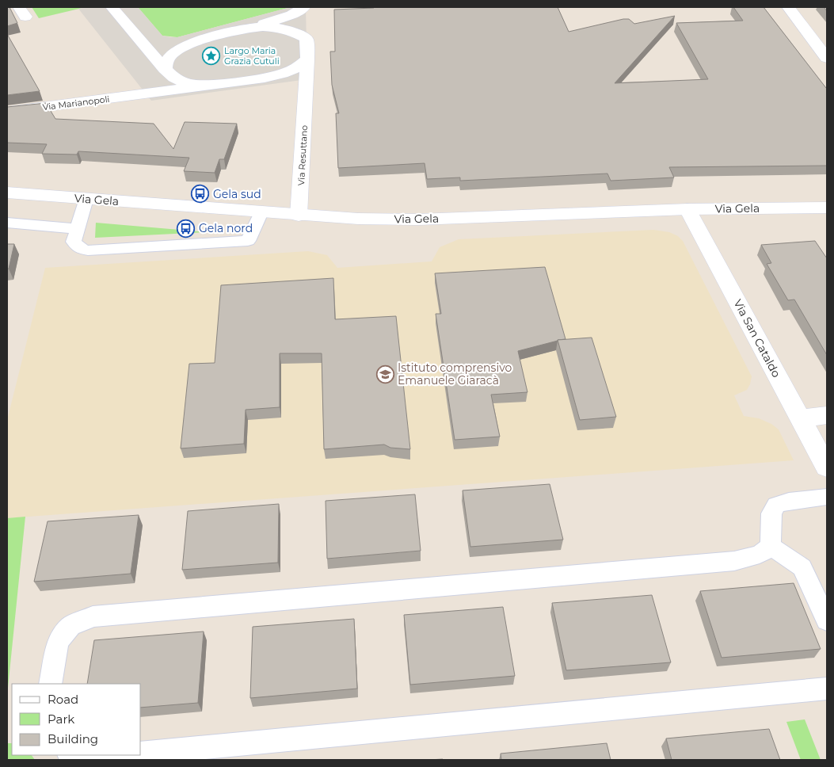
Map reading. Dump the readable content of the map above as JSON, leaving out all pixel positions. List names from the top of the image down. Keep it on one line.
{"streets":{"street":["Via Marianopoli","Via Resuttano","Via Gela","Via San Cataldo"]},"crossings":[["Via Resuttano","Via Gela"],["Via Gela","Via San Cataldo"]],"places":{"place":["Largo Maria Grazia Cutuli"],"bus stop":["Gela sud","Gela nord"],"school or university":["Istituto comprensivo Emanuele Giaracà"]},"legend":["Road","Park","Building"]}
